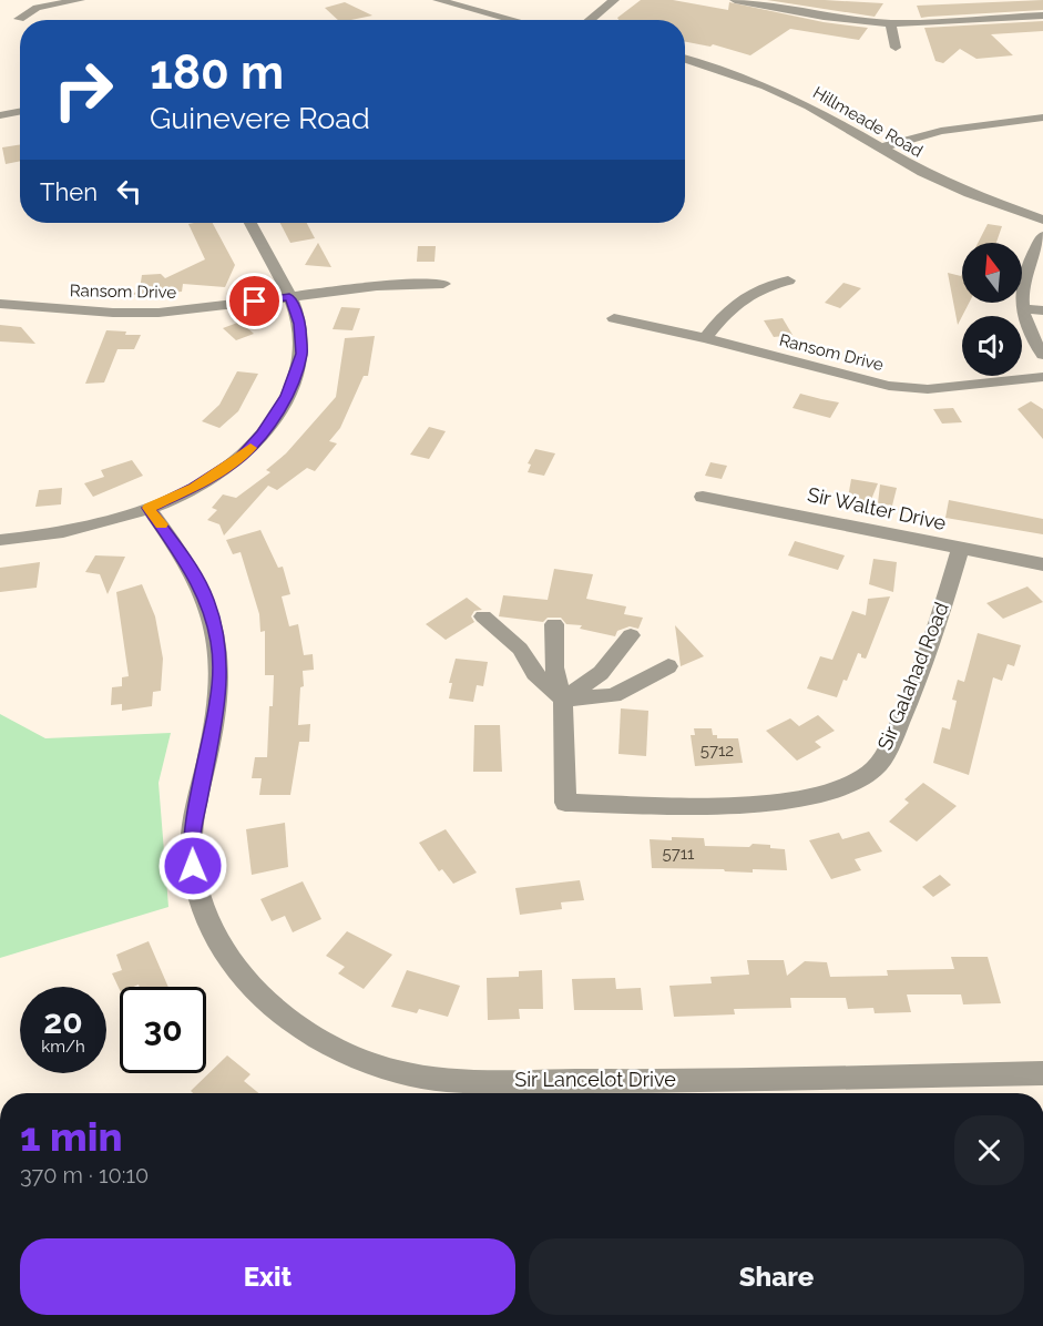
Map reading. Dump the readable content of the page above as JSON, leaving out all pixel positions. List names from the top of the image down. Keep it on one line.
{"streets":{"street":["Hillmeade Road","Ransom Drive","Sir Walter Drive","Sir Galahad Road","Sir Lancelot Drive"]},"crossings":[["Sir Walter Drive","Sir Galahad Road"]],"house_numbers":["5712","5711"],"north":"top","page":{"turn":["180 m","Guinevere Road"],"then":"Then","speed":"20 km/h","limit":"30","heading":["1 min","370 m · 10:10"],"buttons":["Exit","Share"]}}
